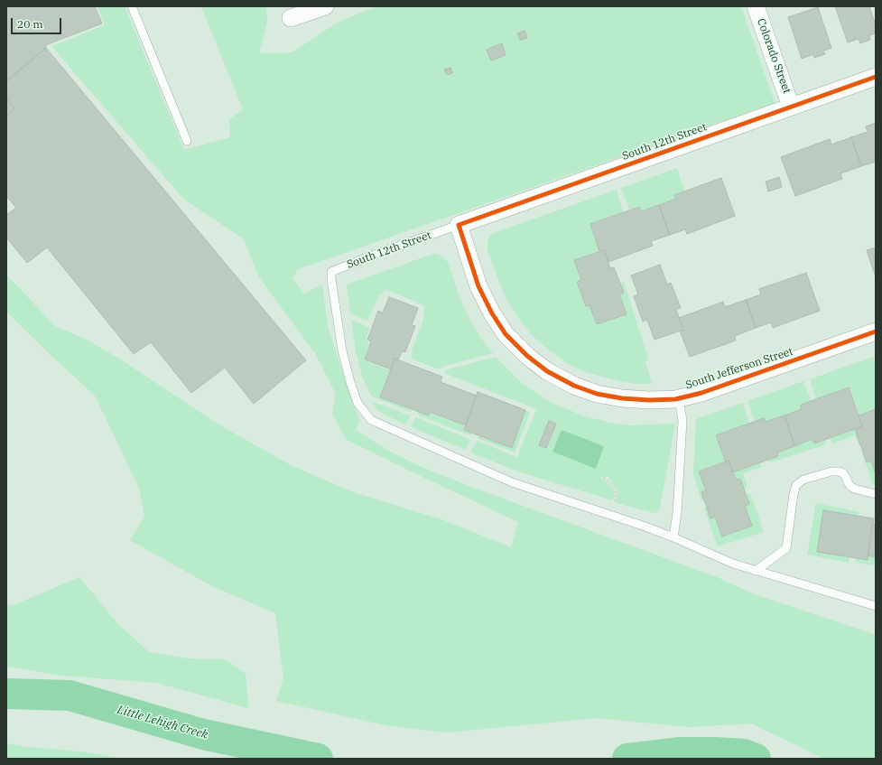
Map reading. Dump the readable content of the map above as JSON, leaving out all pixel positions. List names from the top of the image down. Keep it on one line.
{"streets":{"street":["Colorado Street","South 12th Street","South Jefferson Street"]},"crossings":[["Colorado Street","South 12th Street"],["South 12th Street","South Jefferson Street"]],"water":["Little Lehigh Creek"],"scale_bar":"20 m"}
